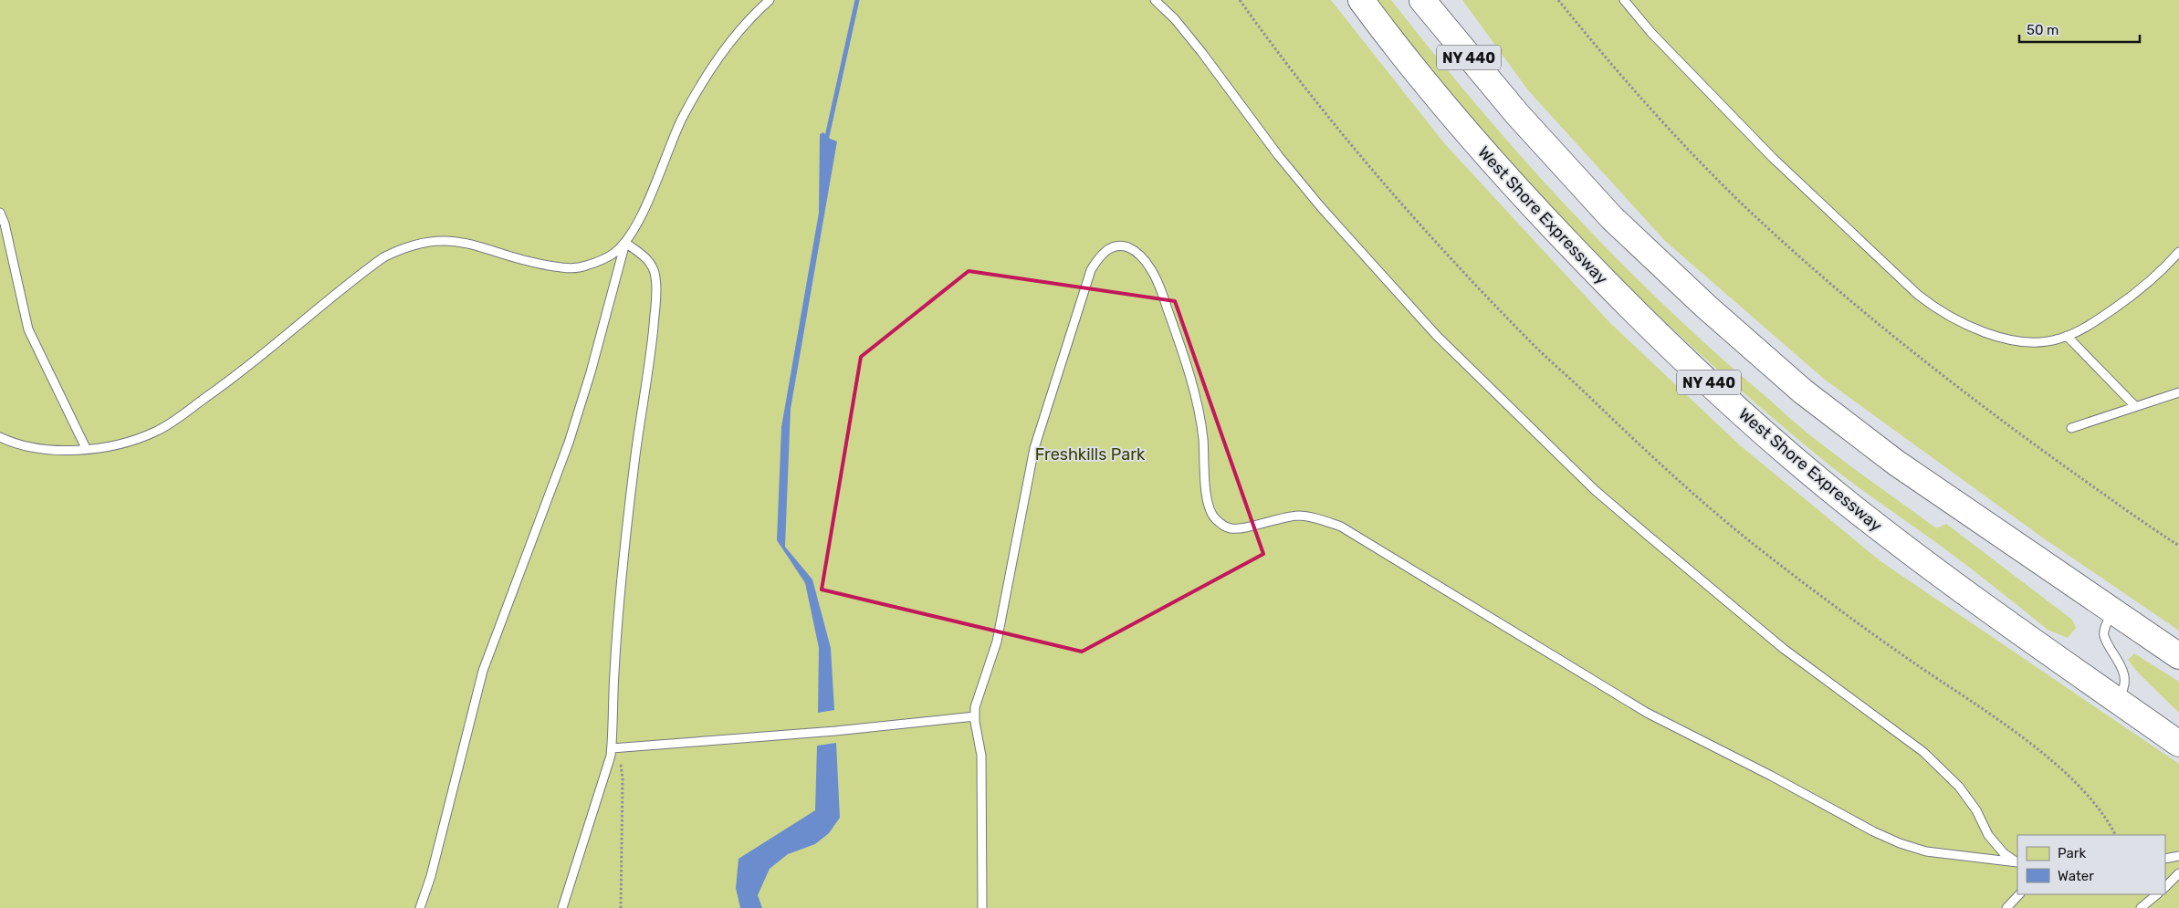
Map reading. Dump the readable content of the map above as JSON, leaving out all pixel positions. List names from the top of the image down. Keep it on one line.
{"streets":{"highway":["NY 440","West Shore Expressway"]},"parks":["Freshkills Park"],"legend":["Park","Water"],"scale_bar":"50 m"}
